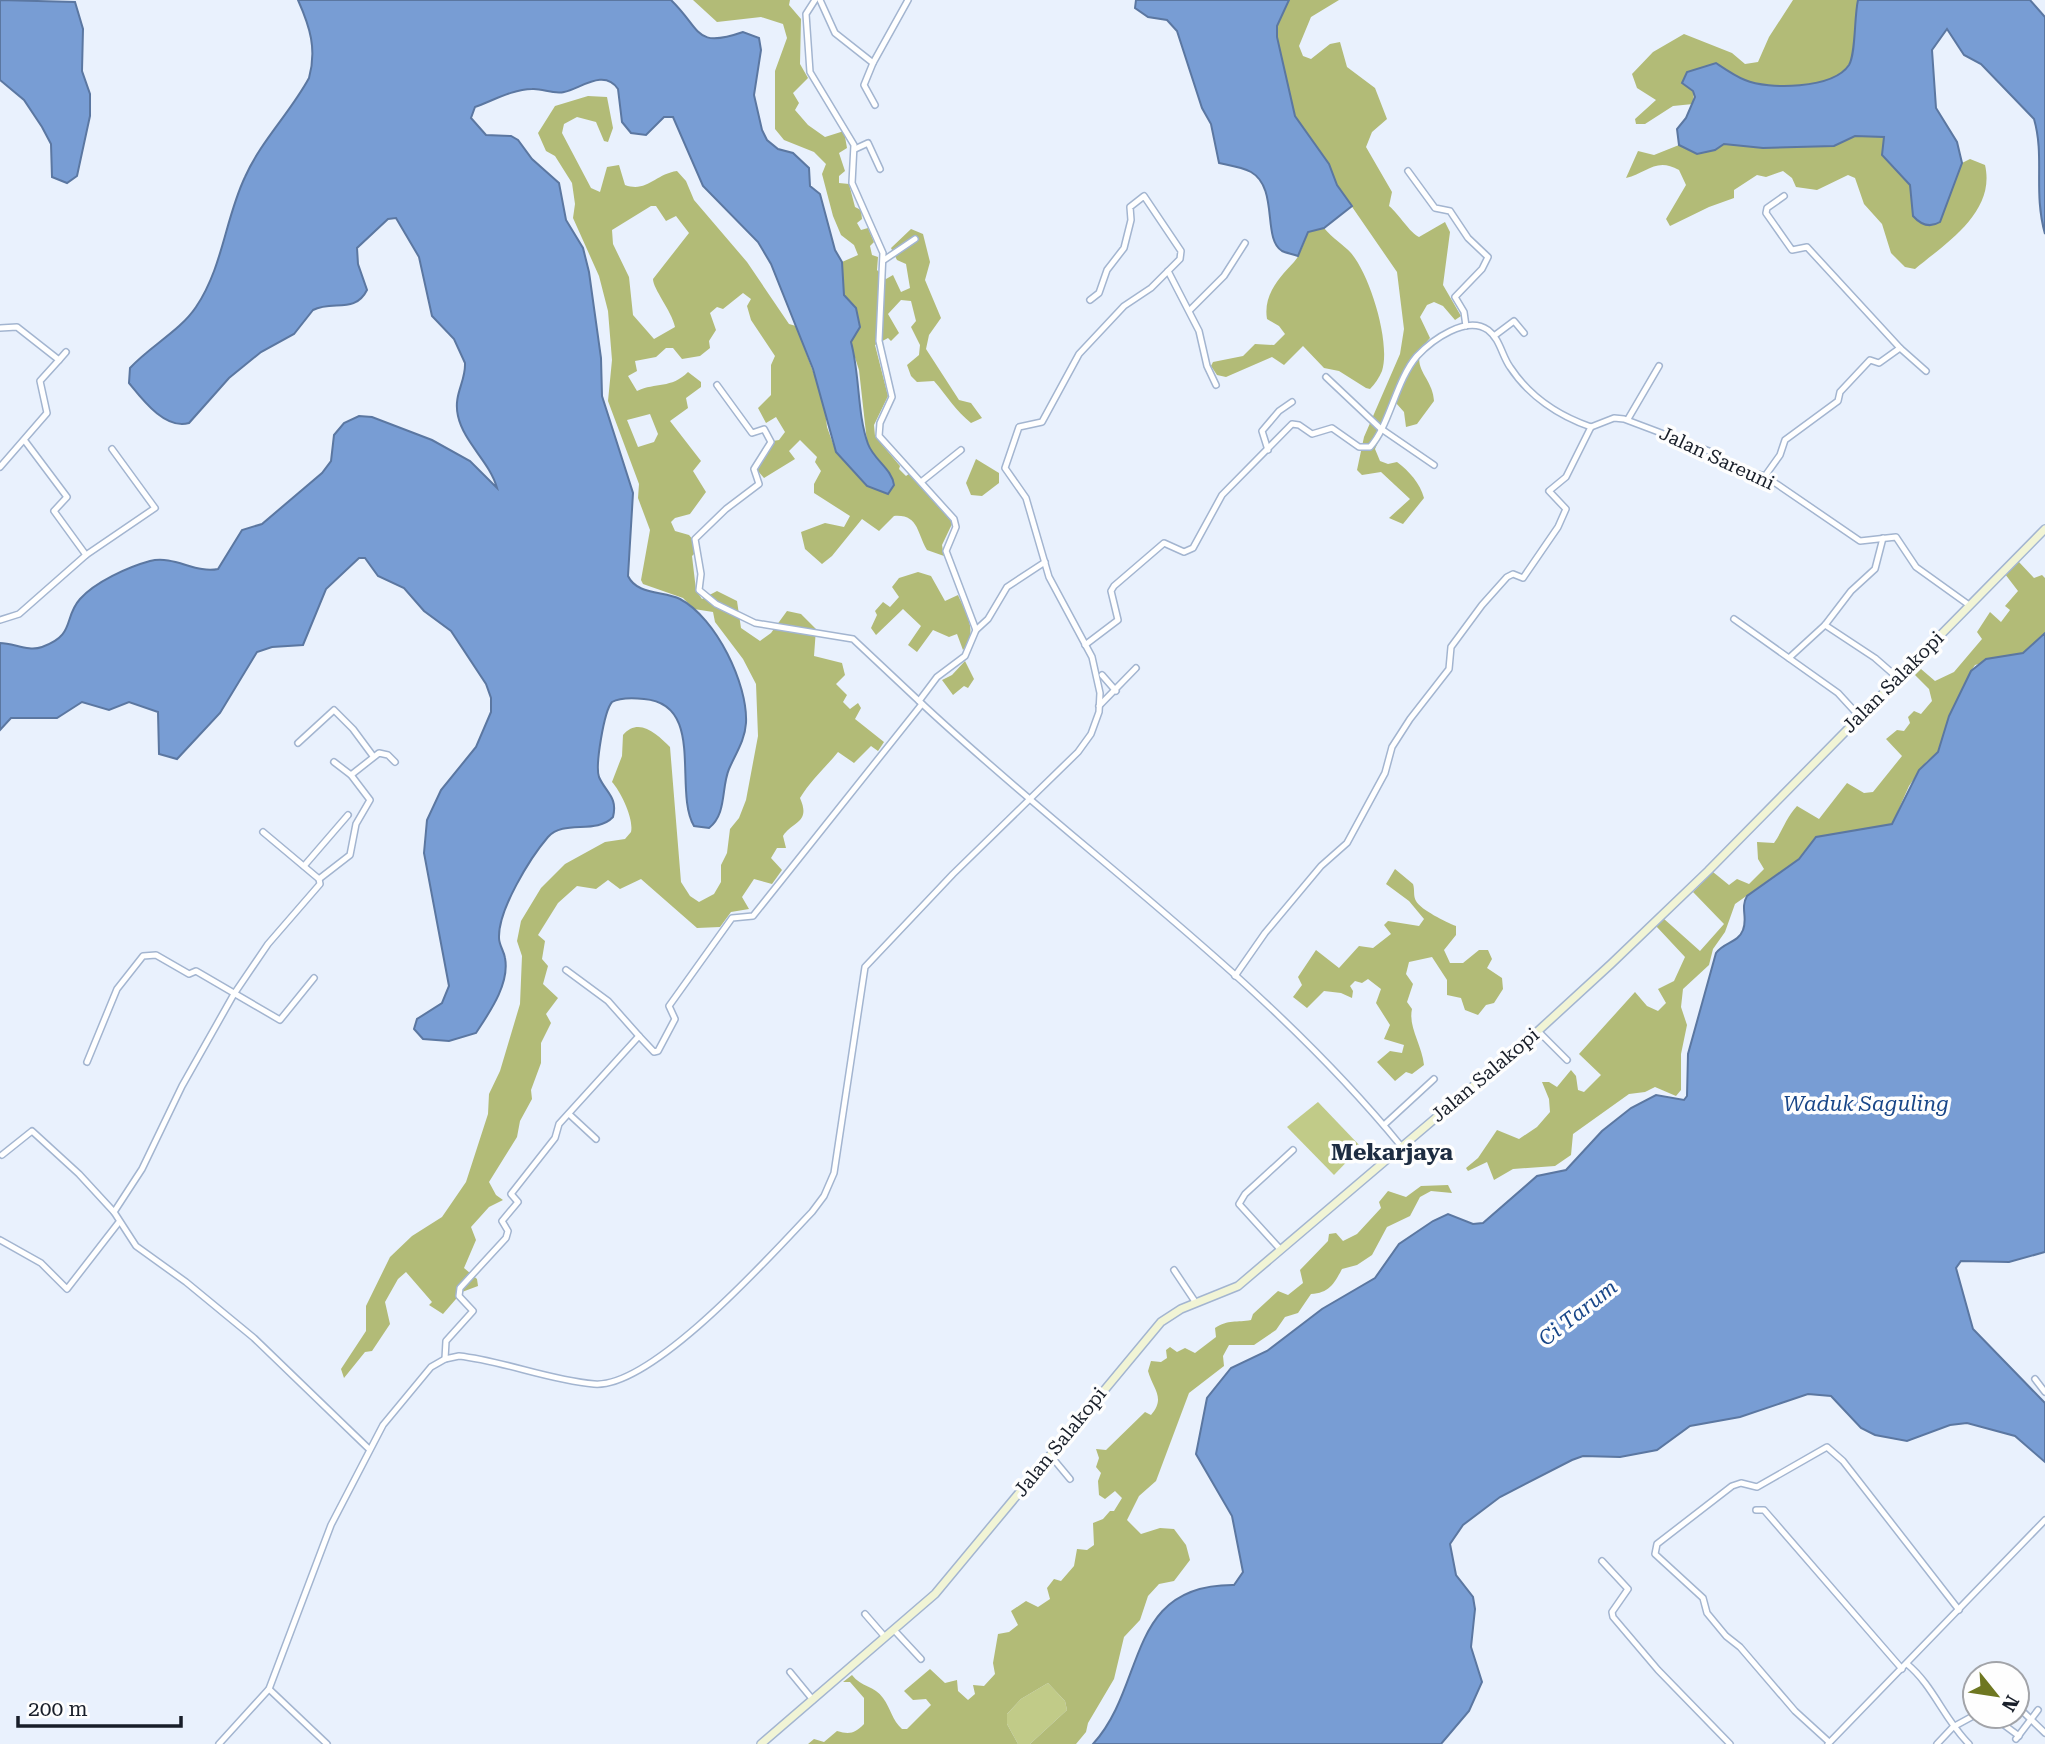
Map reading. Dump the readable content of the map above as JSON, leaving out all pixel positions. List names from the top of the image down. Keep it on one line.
{"streets":{"street":["Jalan Sareuni","Jalan Salakopi"]},"crossings":[["Jalan Sareuni","Jalan Salakopi"]],"districts":["Mekarjaya"],"water":["Waduk Saguling","Ci Tarum"],"scale_bar":"200 m","north":"bottom right"}
